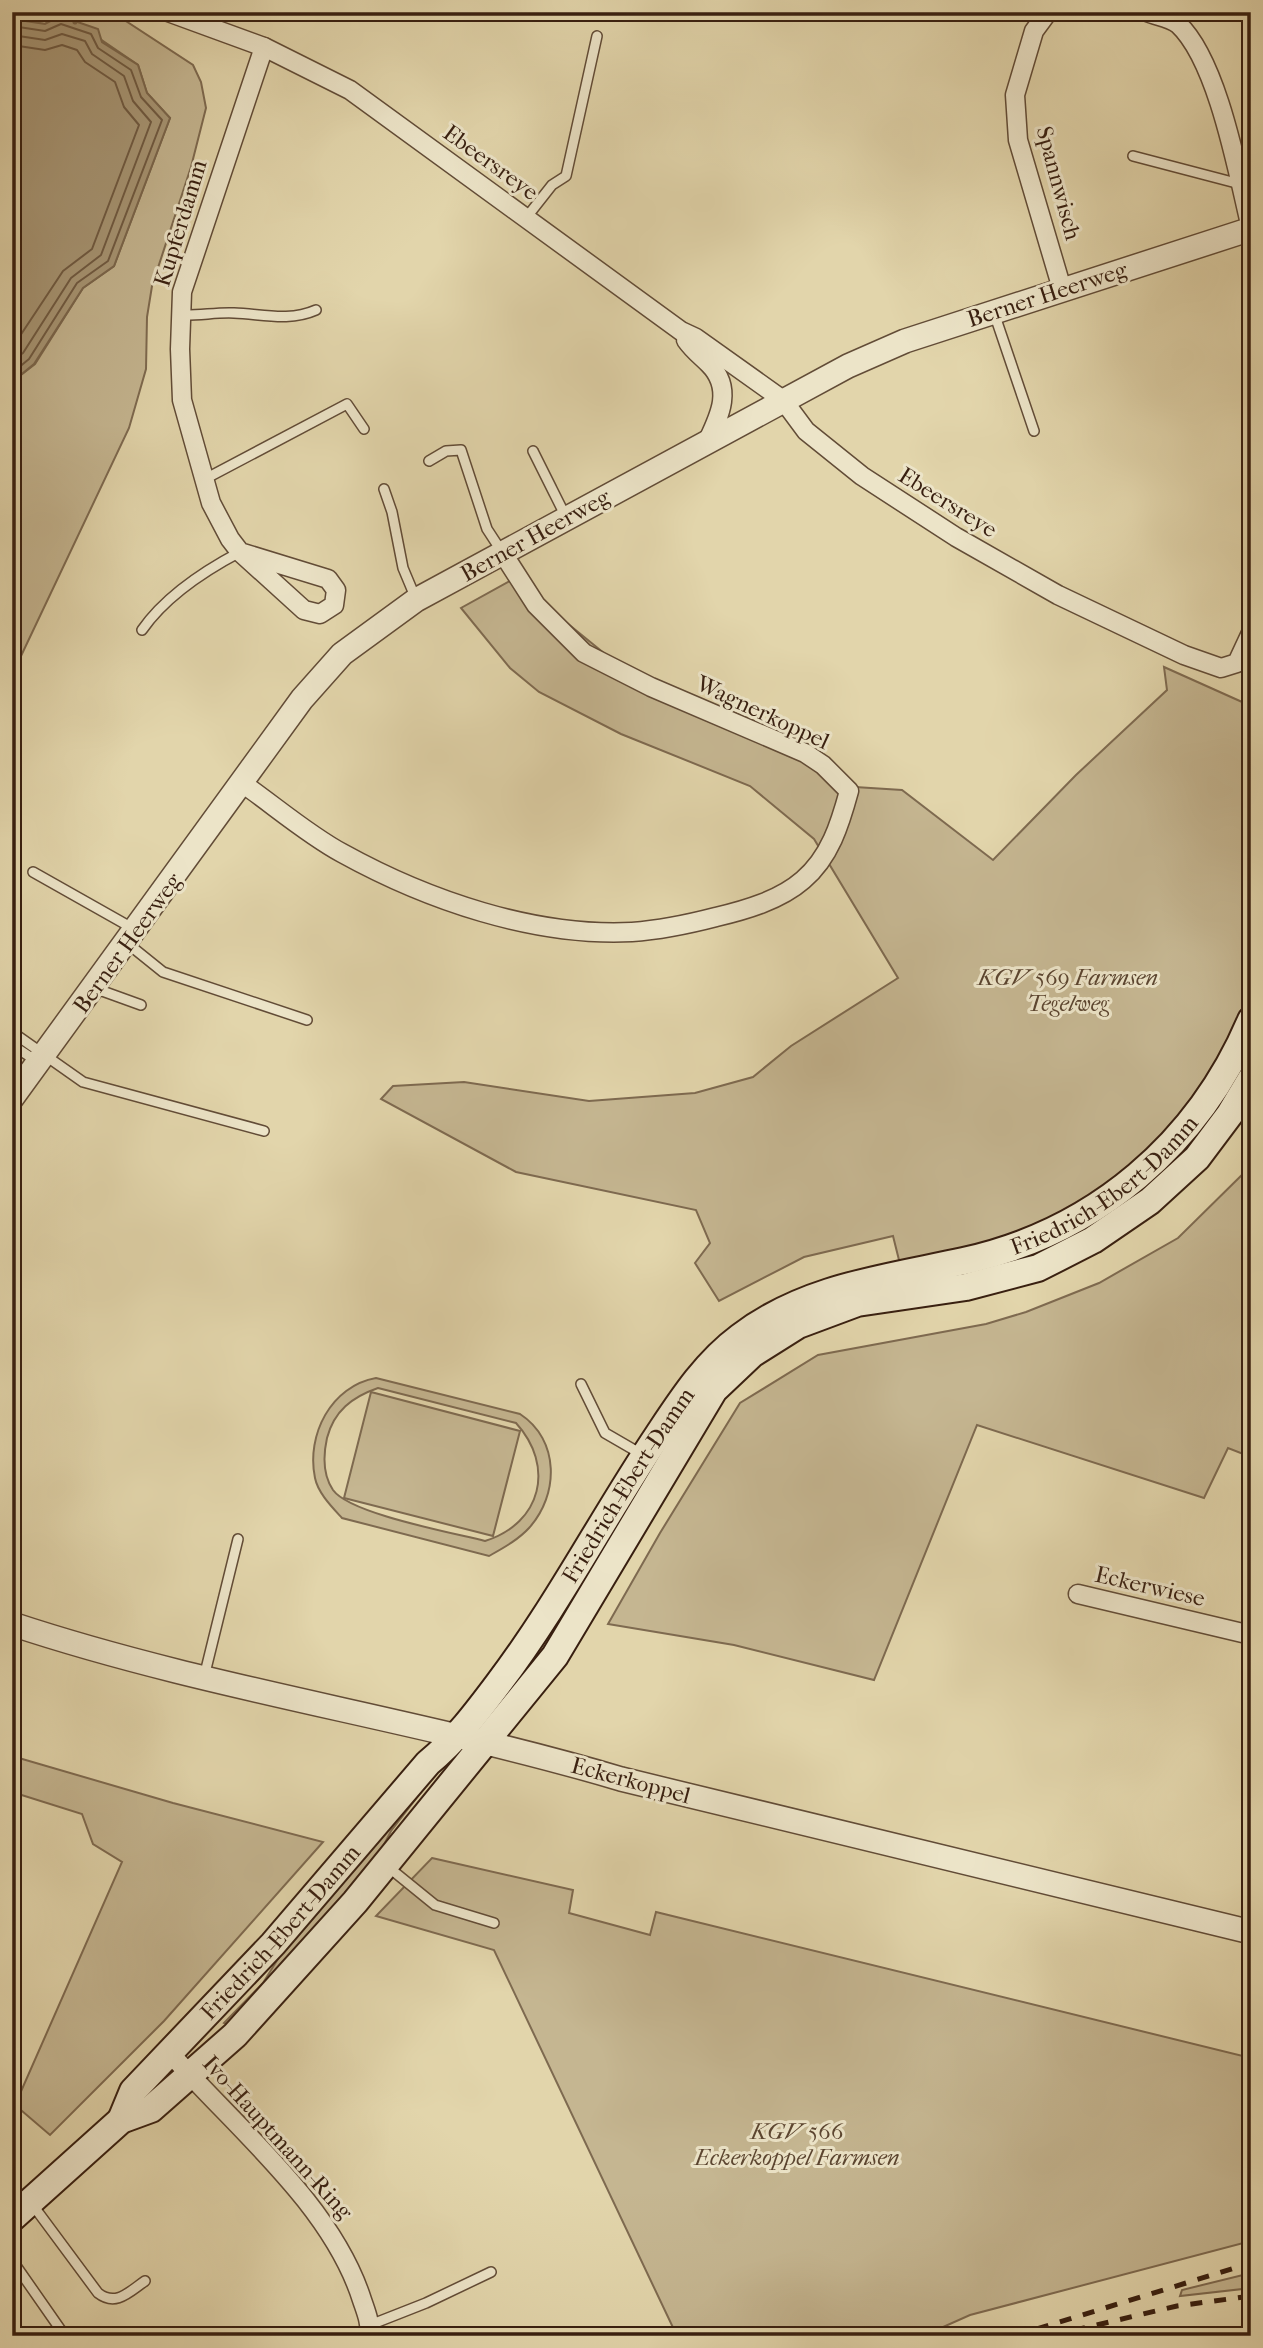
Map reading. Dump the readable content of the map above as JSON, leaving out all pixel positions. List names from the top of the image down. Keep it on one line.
{"streets":{"main road":["Friedrich-Ebert-Damm"],"street":["Ebeersreye","Spannwisch","Kupferdamm","Berner Heerweg","Wagnerkoppel","Eckerwiese","Eckerkoppel","Ivo-Hauptmann-Ring"]},"crossings":[["Ebeersreye","Kupferdamm"],["Ebeersreye","Berner Heerweg"],["Spannwisch","Berner Heerweg"],["Berner Heerweg","Wagnerkoppel"],["Friedrich-Ebert-Damm","Eckerkoppel"],["Friedrich-Ebert-Damm","Ivo-Hauptmann-Ring"]],"parks":["KGV 569 Farmsen Tegelweg","KGV 566 Eckerkoppel Farmsen"]}
